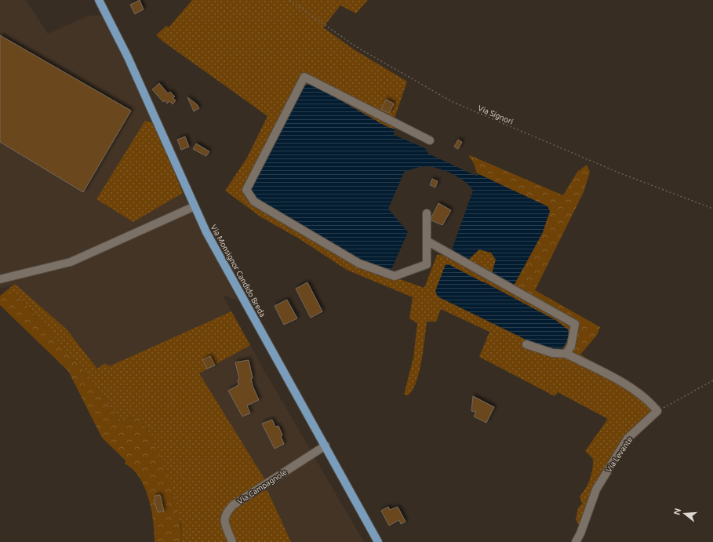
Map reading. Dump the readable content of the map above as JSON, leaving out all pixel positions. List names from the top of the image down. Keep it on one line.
{"streets":{"main road":["Via Monsignor Candido Breda"],"street":["Via Levante","Via Campagnole"],"path":["Via Signori"]},"crossings":[["Via Monsignor Candido Breda","Via Campagnole"]],"north":"left"}
